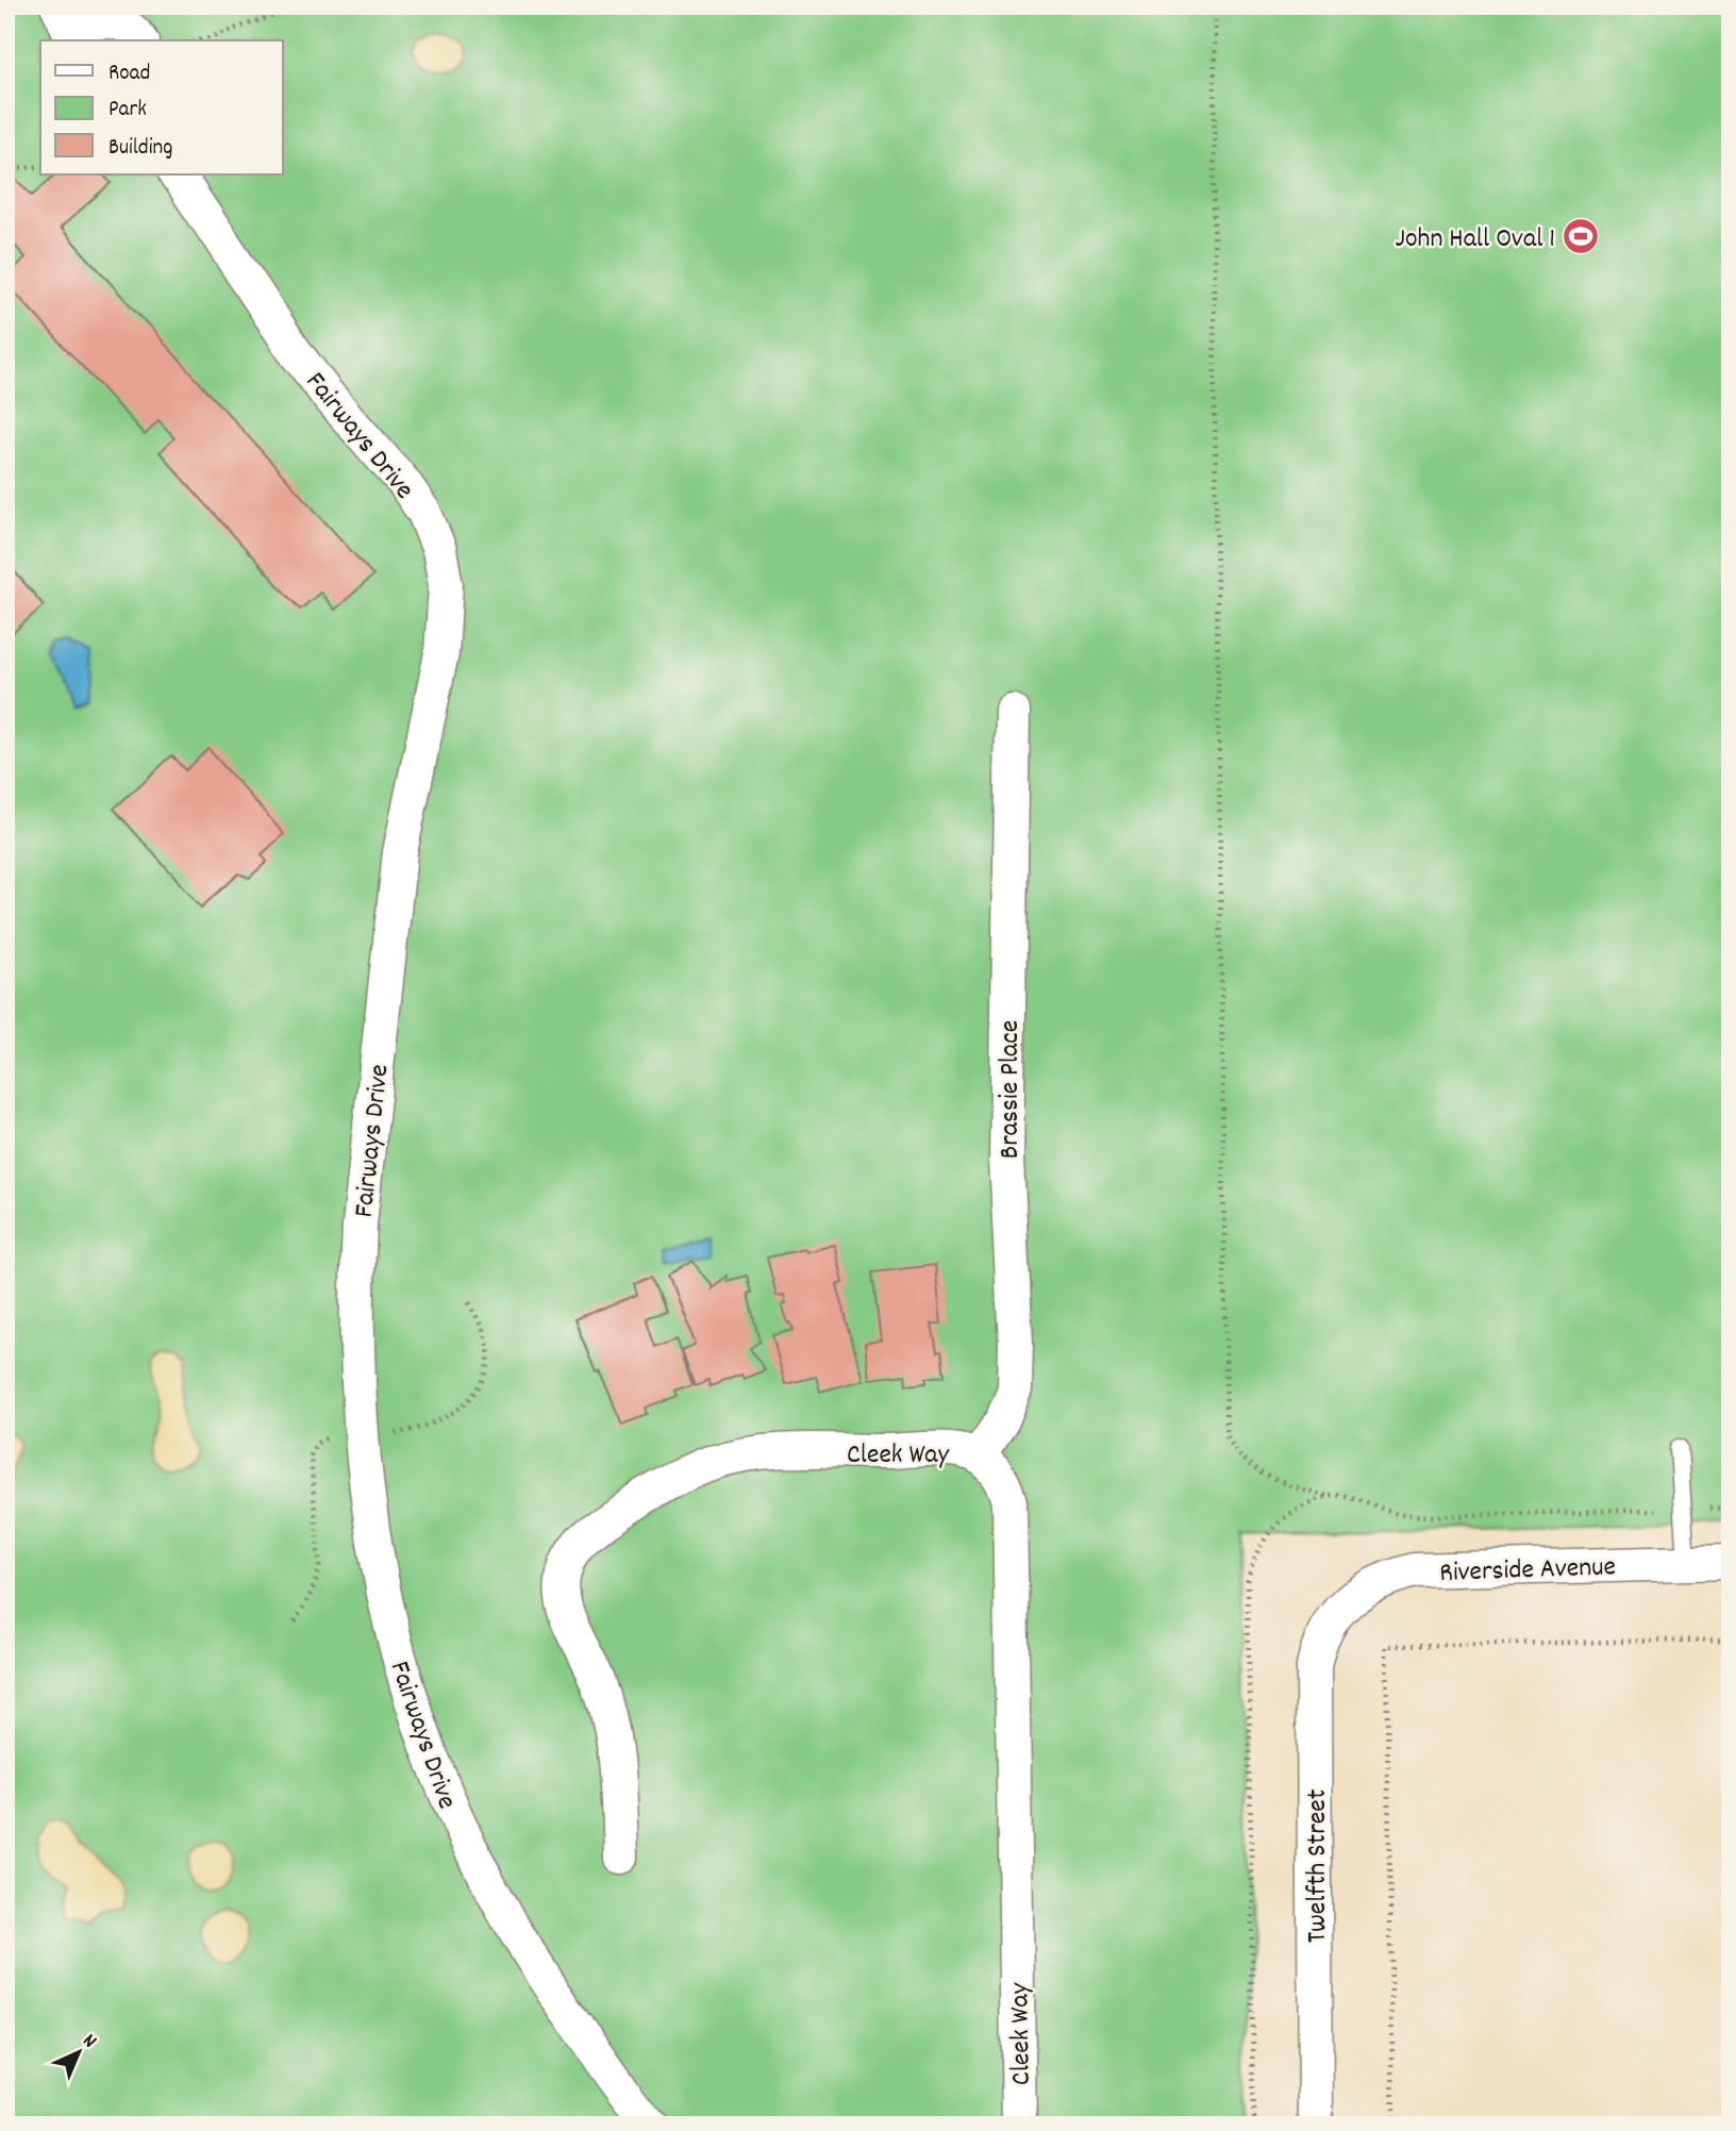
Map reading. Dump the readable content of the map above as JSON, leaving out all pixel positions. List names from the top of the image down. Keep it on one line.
{"streets":{"street":["Fairways Drive","Brassie Place","Cleek Way","Riverside Avenue","Twelfth Street"]},"crossings":[["Brassie Place","Cleek Way"],["Riverside Avenue","Twelfth Street"]],"places":{"sports":["John Hall Oval 1"]},"legend":["Road","Park","Building"],"north":"top right"}
